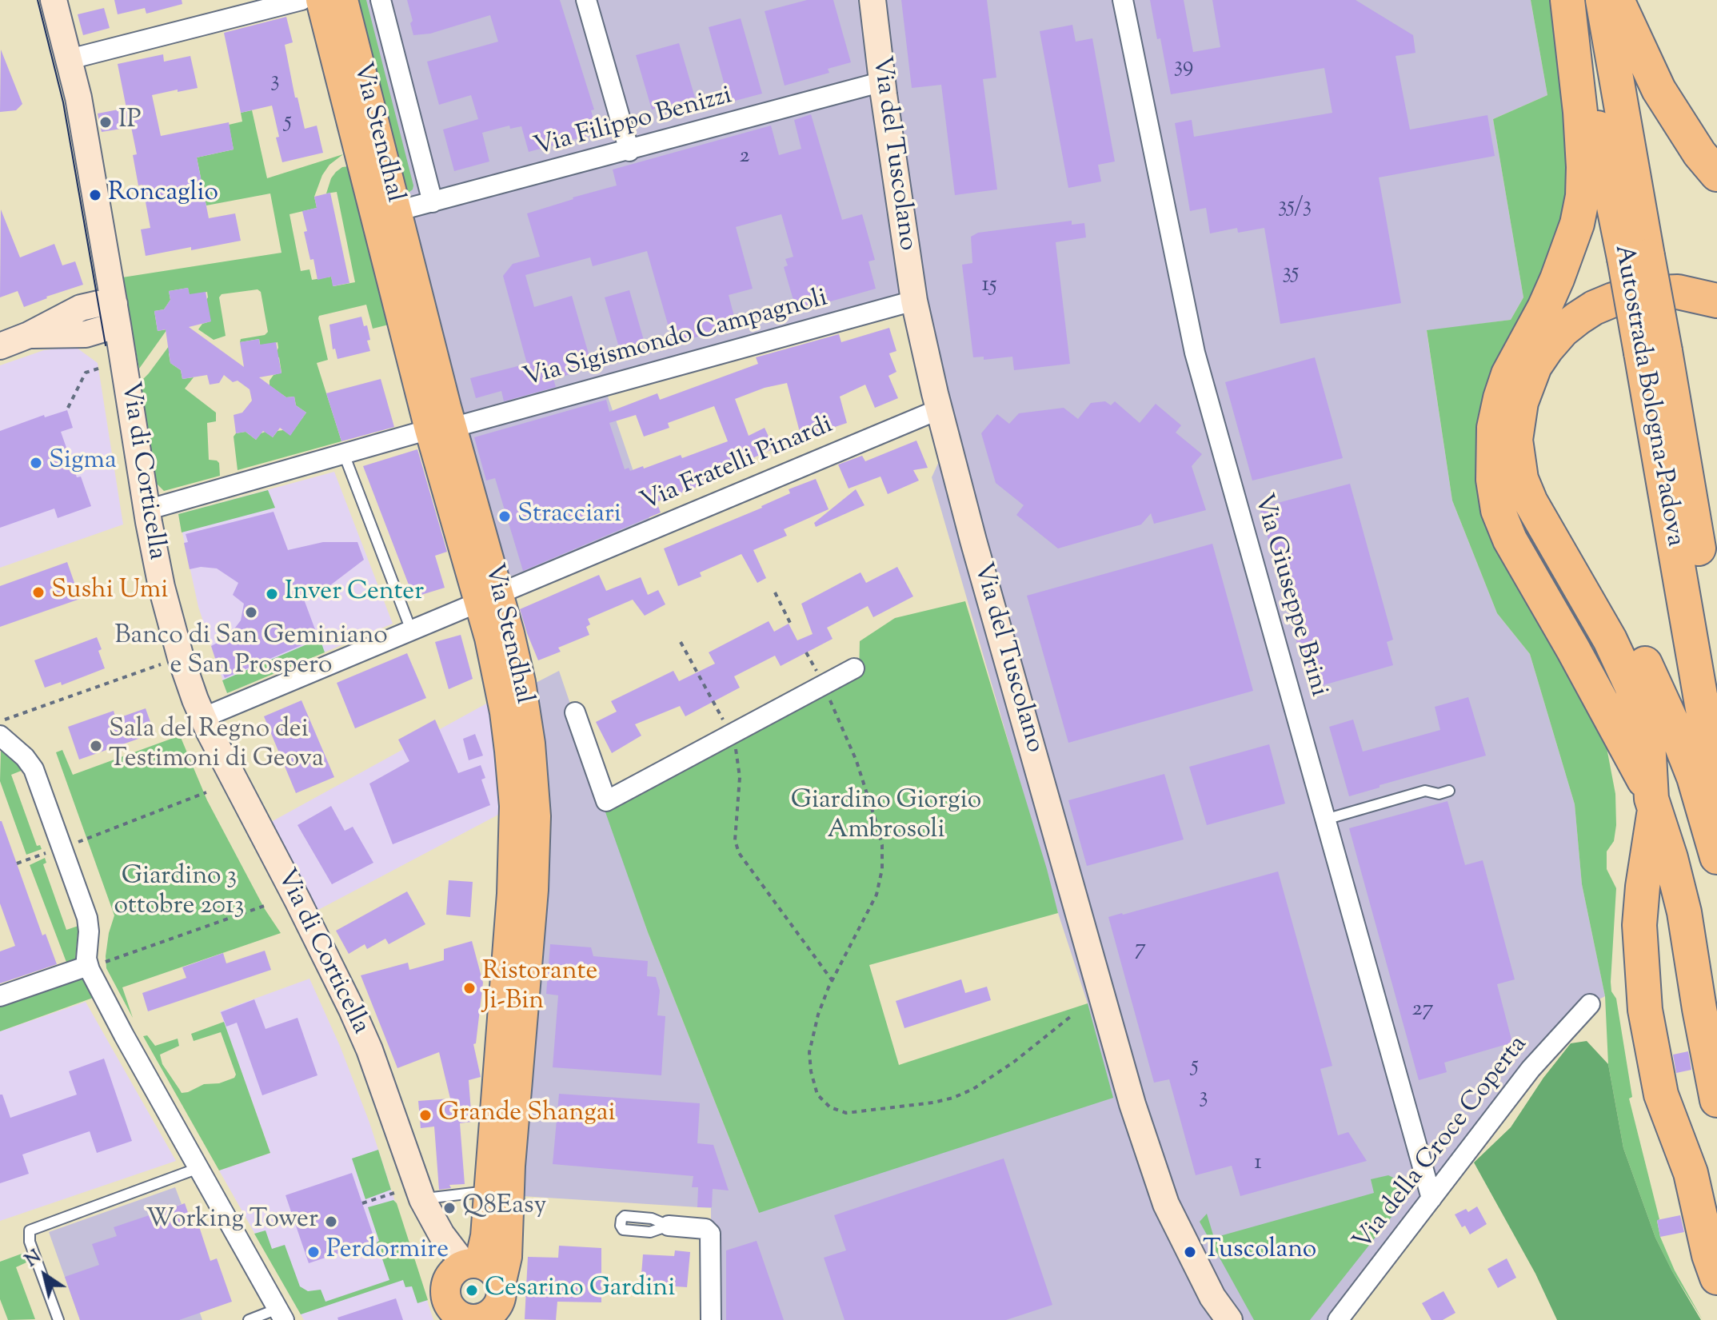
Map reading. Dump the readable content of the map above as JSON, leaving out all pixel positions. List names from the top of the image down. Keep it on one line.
{"streets":{"highway":["Autostrada Bologna-Padova"],"main road":["Via Stendhal"],"street":["Via Filippo Benizzi","Via del Tuscolano","Via Sigismondo Campagnoli","Via Fratelli Pinardi","Via di Corticella","Via Giuseppe Brini","Via della Croce Coperta"]},"crossings":[["Via Filippo Benizzi","Via Stendhal"],["Via Filippo Benizzi","Via del Tuscolano"],["Via Stendhal","Via Sigismondo Campagnoli"],["Via Stendhal","Via Fratelli Pinardi"],["Via Stendhal","Via di Corticella"],["Via del Tuscolano","Via Sigismondo Campagnoli"],["Via del Tuscolano","Via Fratelli Pinardi"],["Via Sigismondo Campagnoli","Via di Corticella"],["Via Fratelli Pinardi","Via di Corticella"],["Via Giuseppe Brini","Via della Croce Coperta"]],"parks":["Giardino Giorgio Ambrosoli","Giardino 3 ottobre 2013"],"places":["IP","Roncaglio","Sigma","Stracciari","Sushi Umi","Inver Center","Banco di San Geminiano e San Prospero","Sala del Regno dei Testimoni di Geova","Ristorante Ji-Bin","Grande Shangai","Q8Easy","Working Tower","Perdormire","Tuscolano","Cesarino Gardini"],"house_numbers":["39","3","5","2","35/3","35","15","7","27","5","3","1"],"north":"top left"}
